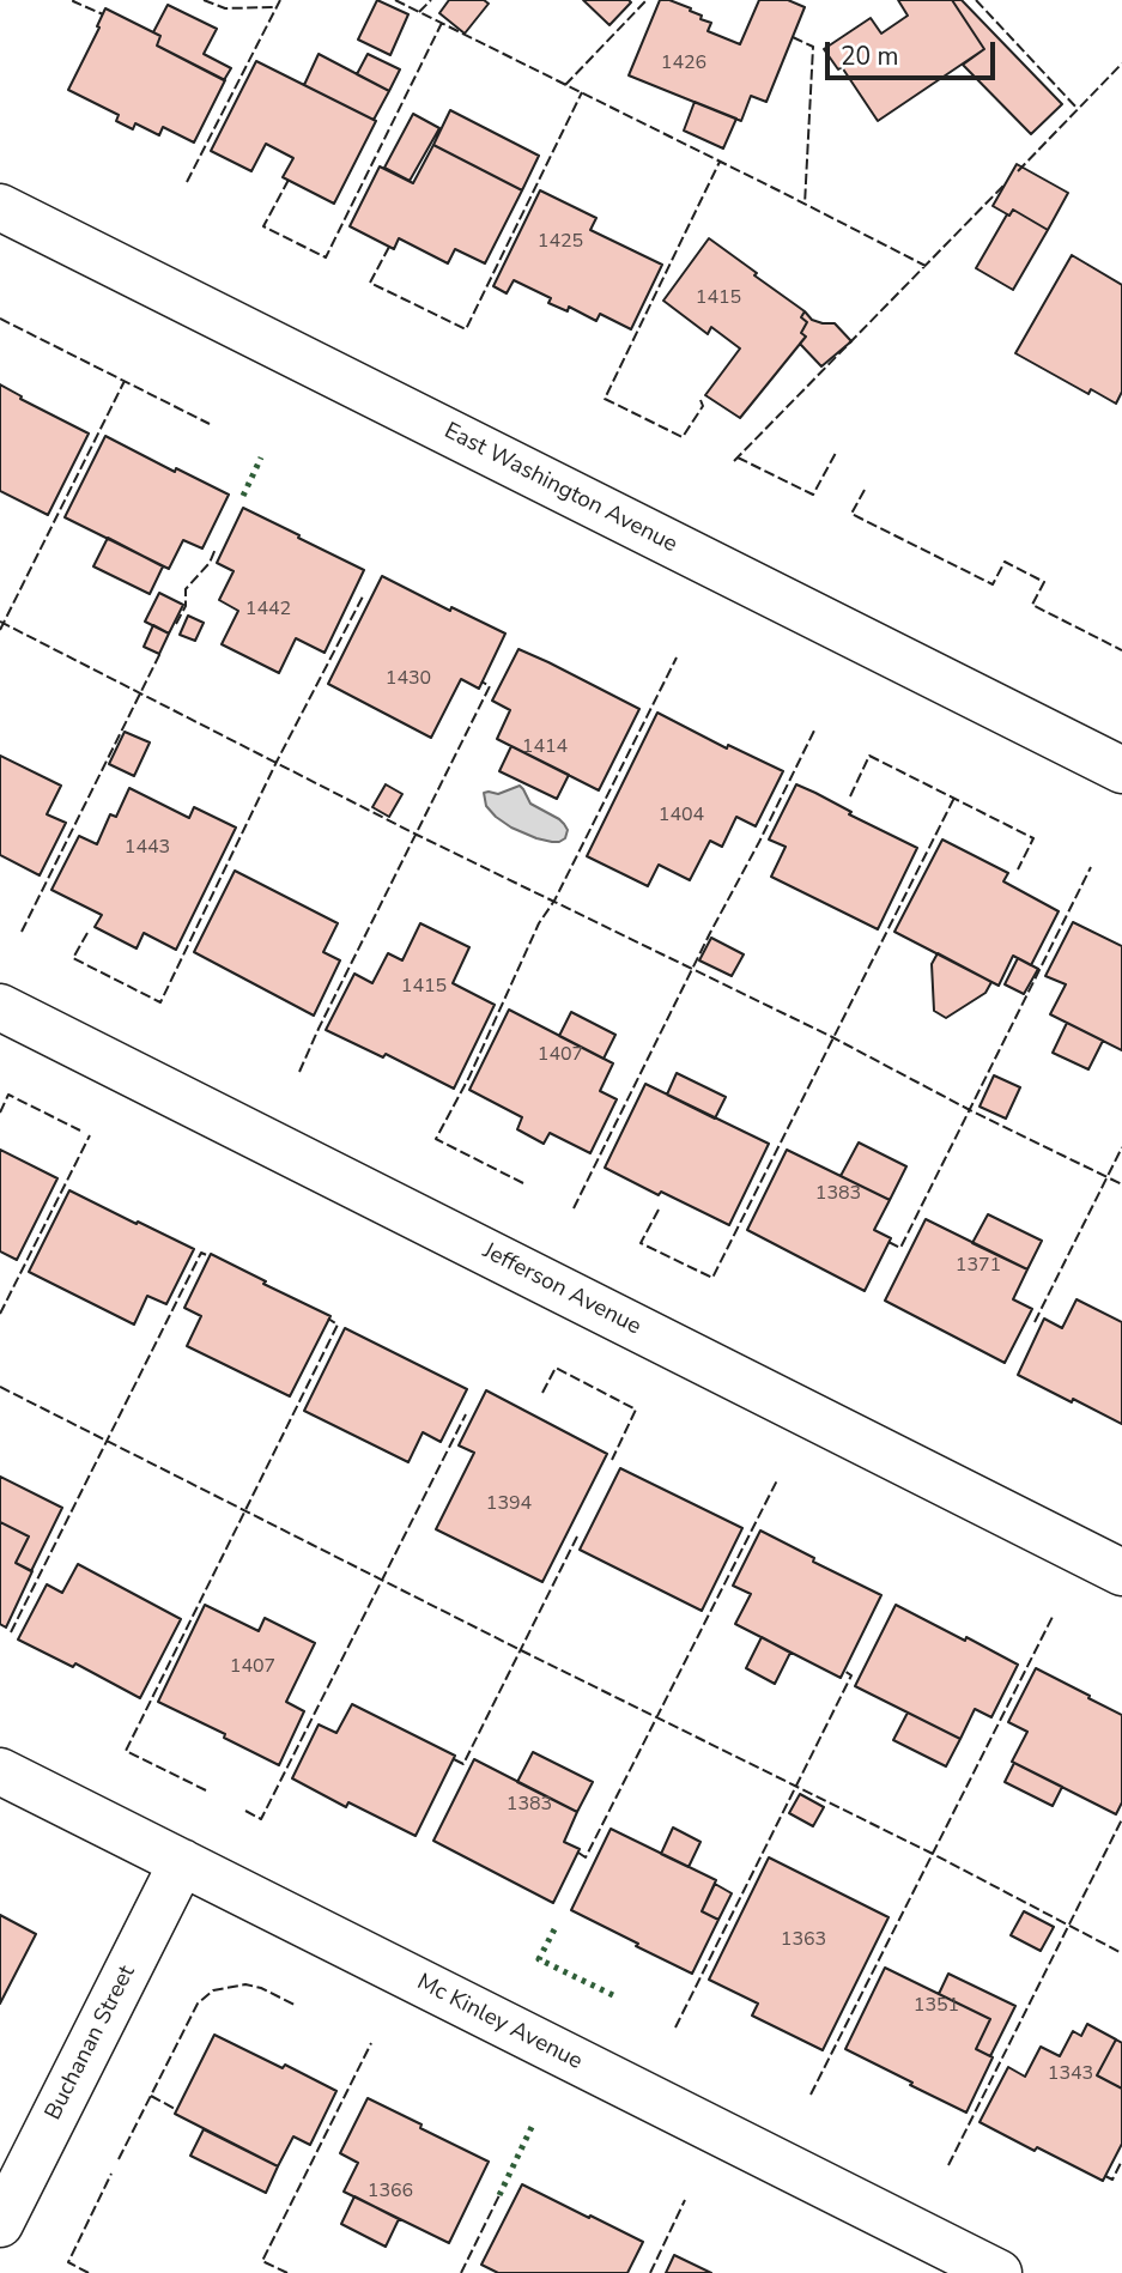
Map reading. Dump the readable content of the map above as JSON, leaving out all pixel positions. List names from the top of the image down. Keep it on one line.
{"streets":{"street":["East Washington Avenue","Jefferson Avenue","Mc Kinley Avenue","Buchanan Street"]},"crossings":[["Mc Kinley Avenue","Buchanan Street"]],"house_numbers":["1426","1425","1415","1442","1430","1414","1404","1443","1415","1407","1383","1371","1394","1407","1383","1363","1351","1343","1366"],"scale_bar":"20 m"}
